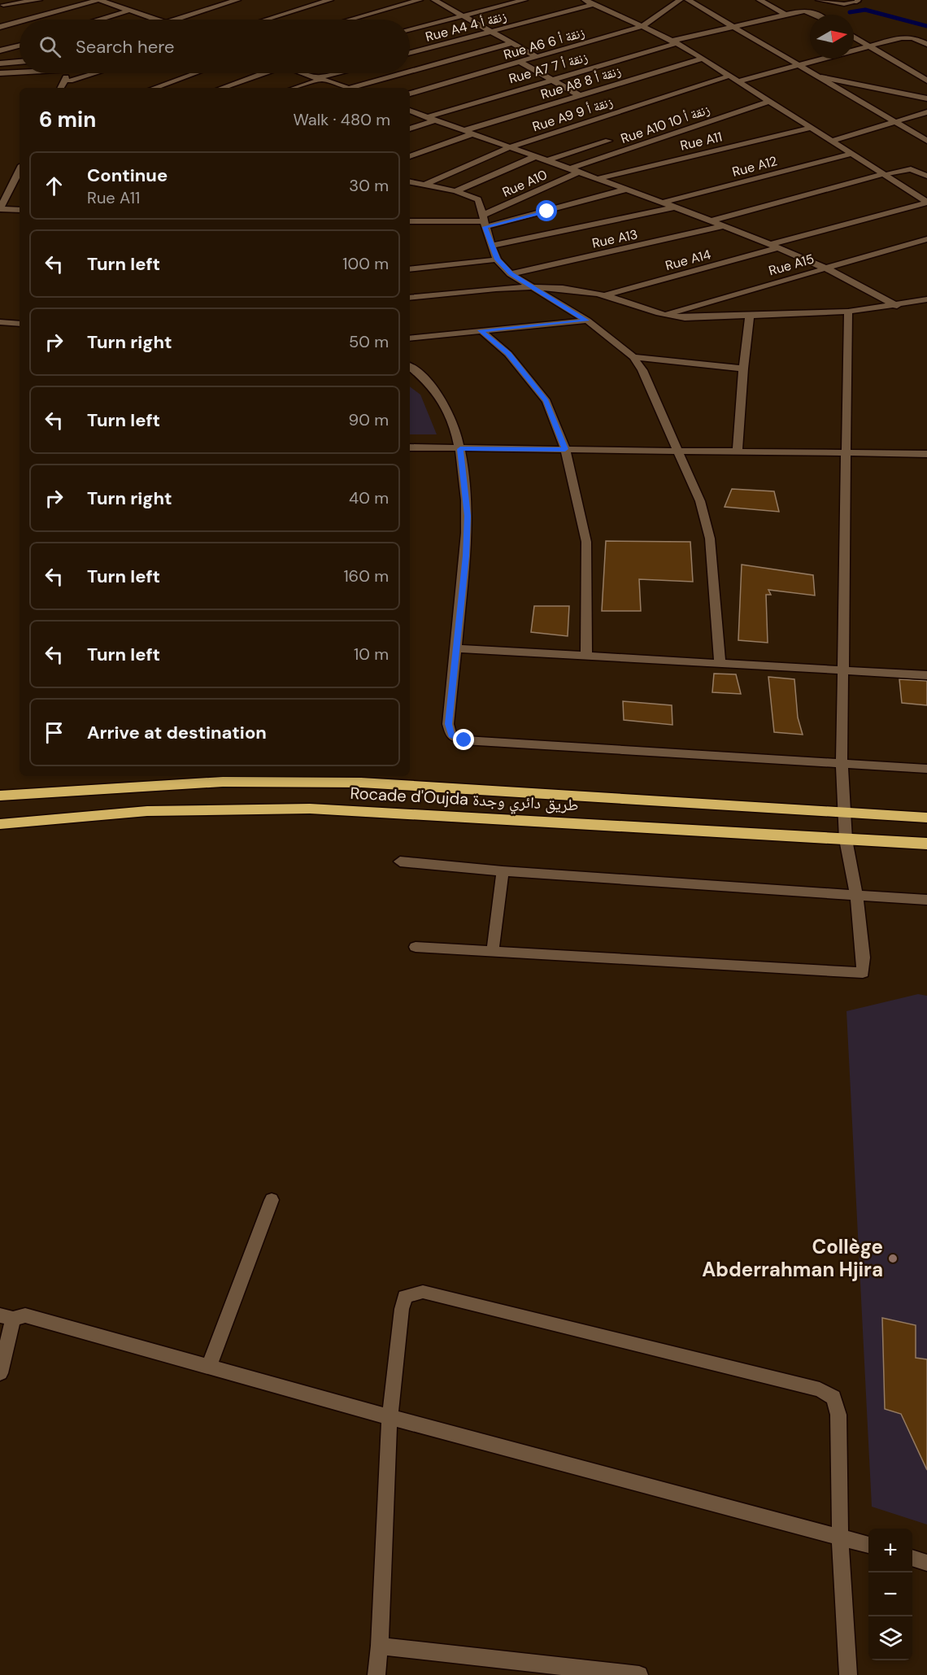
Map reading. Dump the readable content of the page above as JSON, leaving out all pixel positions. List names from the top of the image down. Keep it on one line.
{"streets":{"highway":["Rocade d'Oujda طريق دائري وجدة"],"street":["Rue A4 زنقة أ 4","Rue A6 زنقة أ 6","Rue A7 زنقة أ 7","Rue A8 زنقة أ 8","Rue A9 زنقة أ 9","Rue A10 زنقة أ 10","Rue A11","Rue A12","Rue A10","Rue A13","Rue A14","Rue A15"]},"places":["Collège Abderrahman Hjira"],"north":"right","page":{"search":"Search here","heading":["6 min","Walk · 480 m"],"list":[["Continue","Rue A11","30 m"],["Turn left","100 m"],["Turn right","50 m"],["Turn left","90 m"],["Turn right","40 m"],["Turn left","160 m"],["Turn left","10 m"],"Arrive at destination"],"map_buttons":["+","−"]}}
